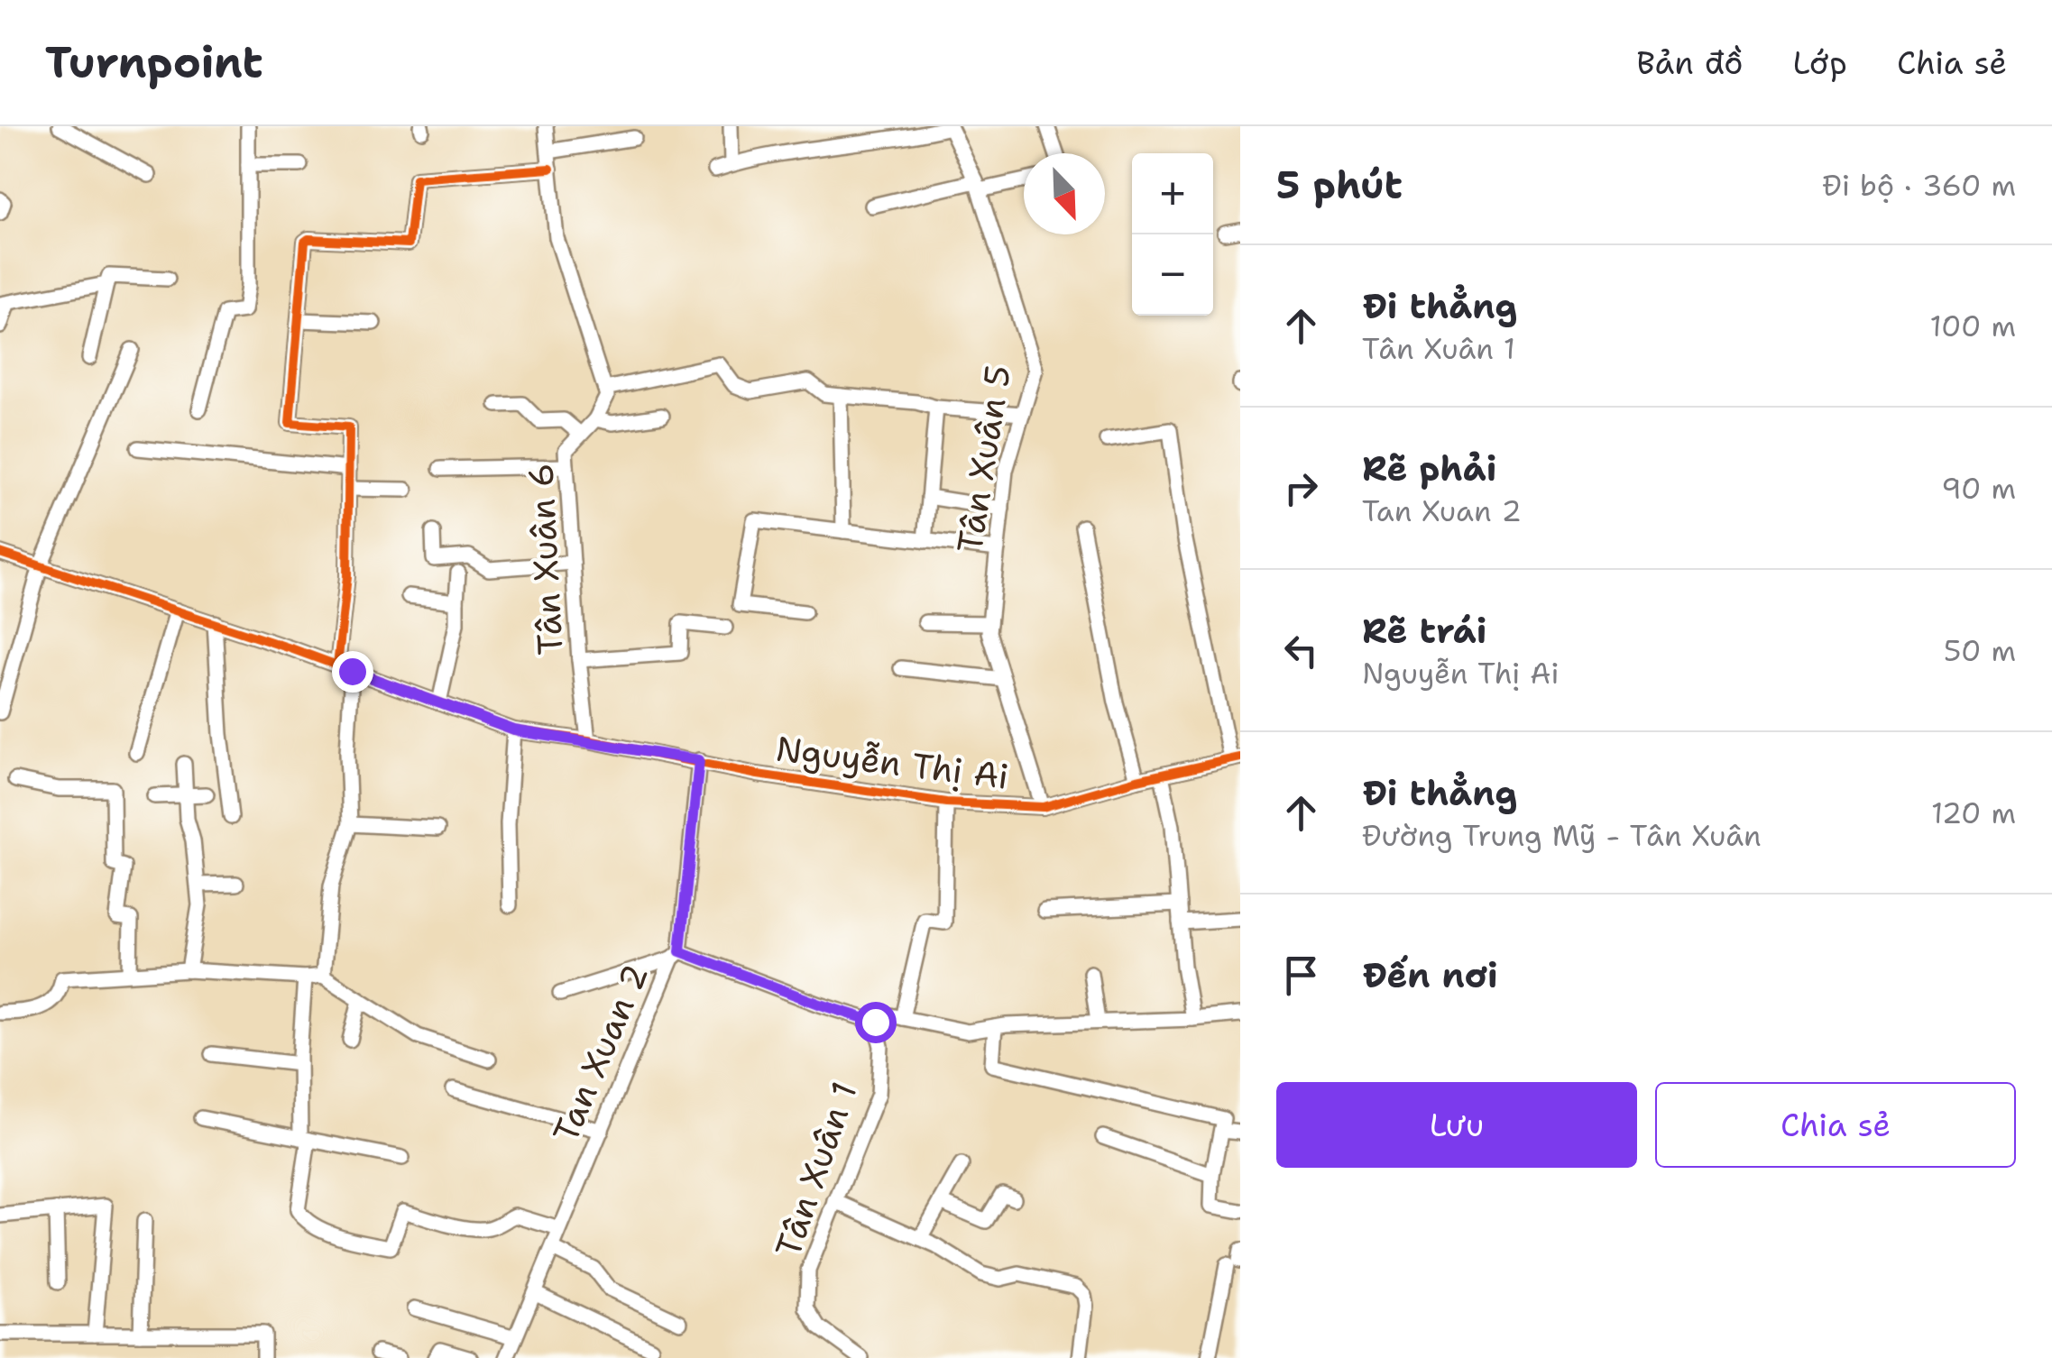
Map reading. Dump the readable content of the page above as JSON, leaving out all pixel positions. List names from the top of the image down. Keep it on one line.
{"streets":{"street":["Tân Xuân 5","Tân Xuân 6","Nguyễn Thị Ai","Tan Xuan 2","Tân Xuân 1"]},"crossings":[["Tân Xuân 5","Nguyễn Thị Ai"],["Tân Xuân 6","Nguyễn Thị Ai"],["Nguyễn Thị Ai","Tan Xuan 2"]],"north":"bottom right","page":{"header":"Turnpoint","nav":["Bản đồ","Lớp","Chia sẻ"],"heading":["5 phút","Đi bộ · 360 m"],"map_buttons":["+","−"],"list":[["Đi thẳng","Tân Xuân 1","100 m"],["Rẽ phải","Tan Xuan 2","90 m"],["Rẽ trái","Nguyễn Thị Ai","50 m"],["Đi thẳng","Đường Trung Mỹ - Tân Xuân","120 m"],"Đến nơi"],"buttons":["Lưu","Chia sẻ"]}}
